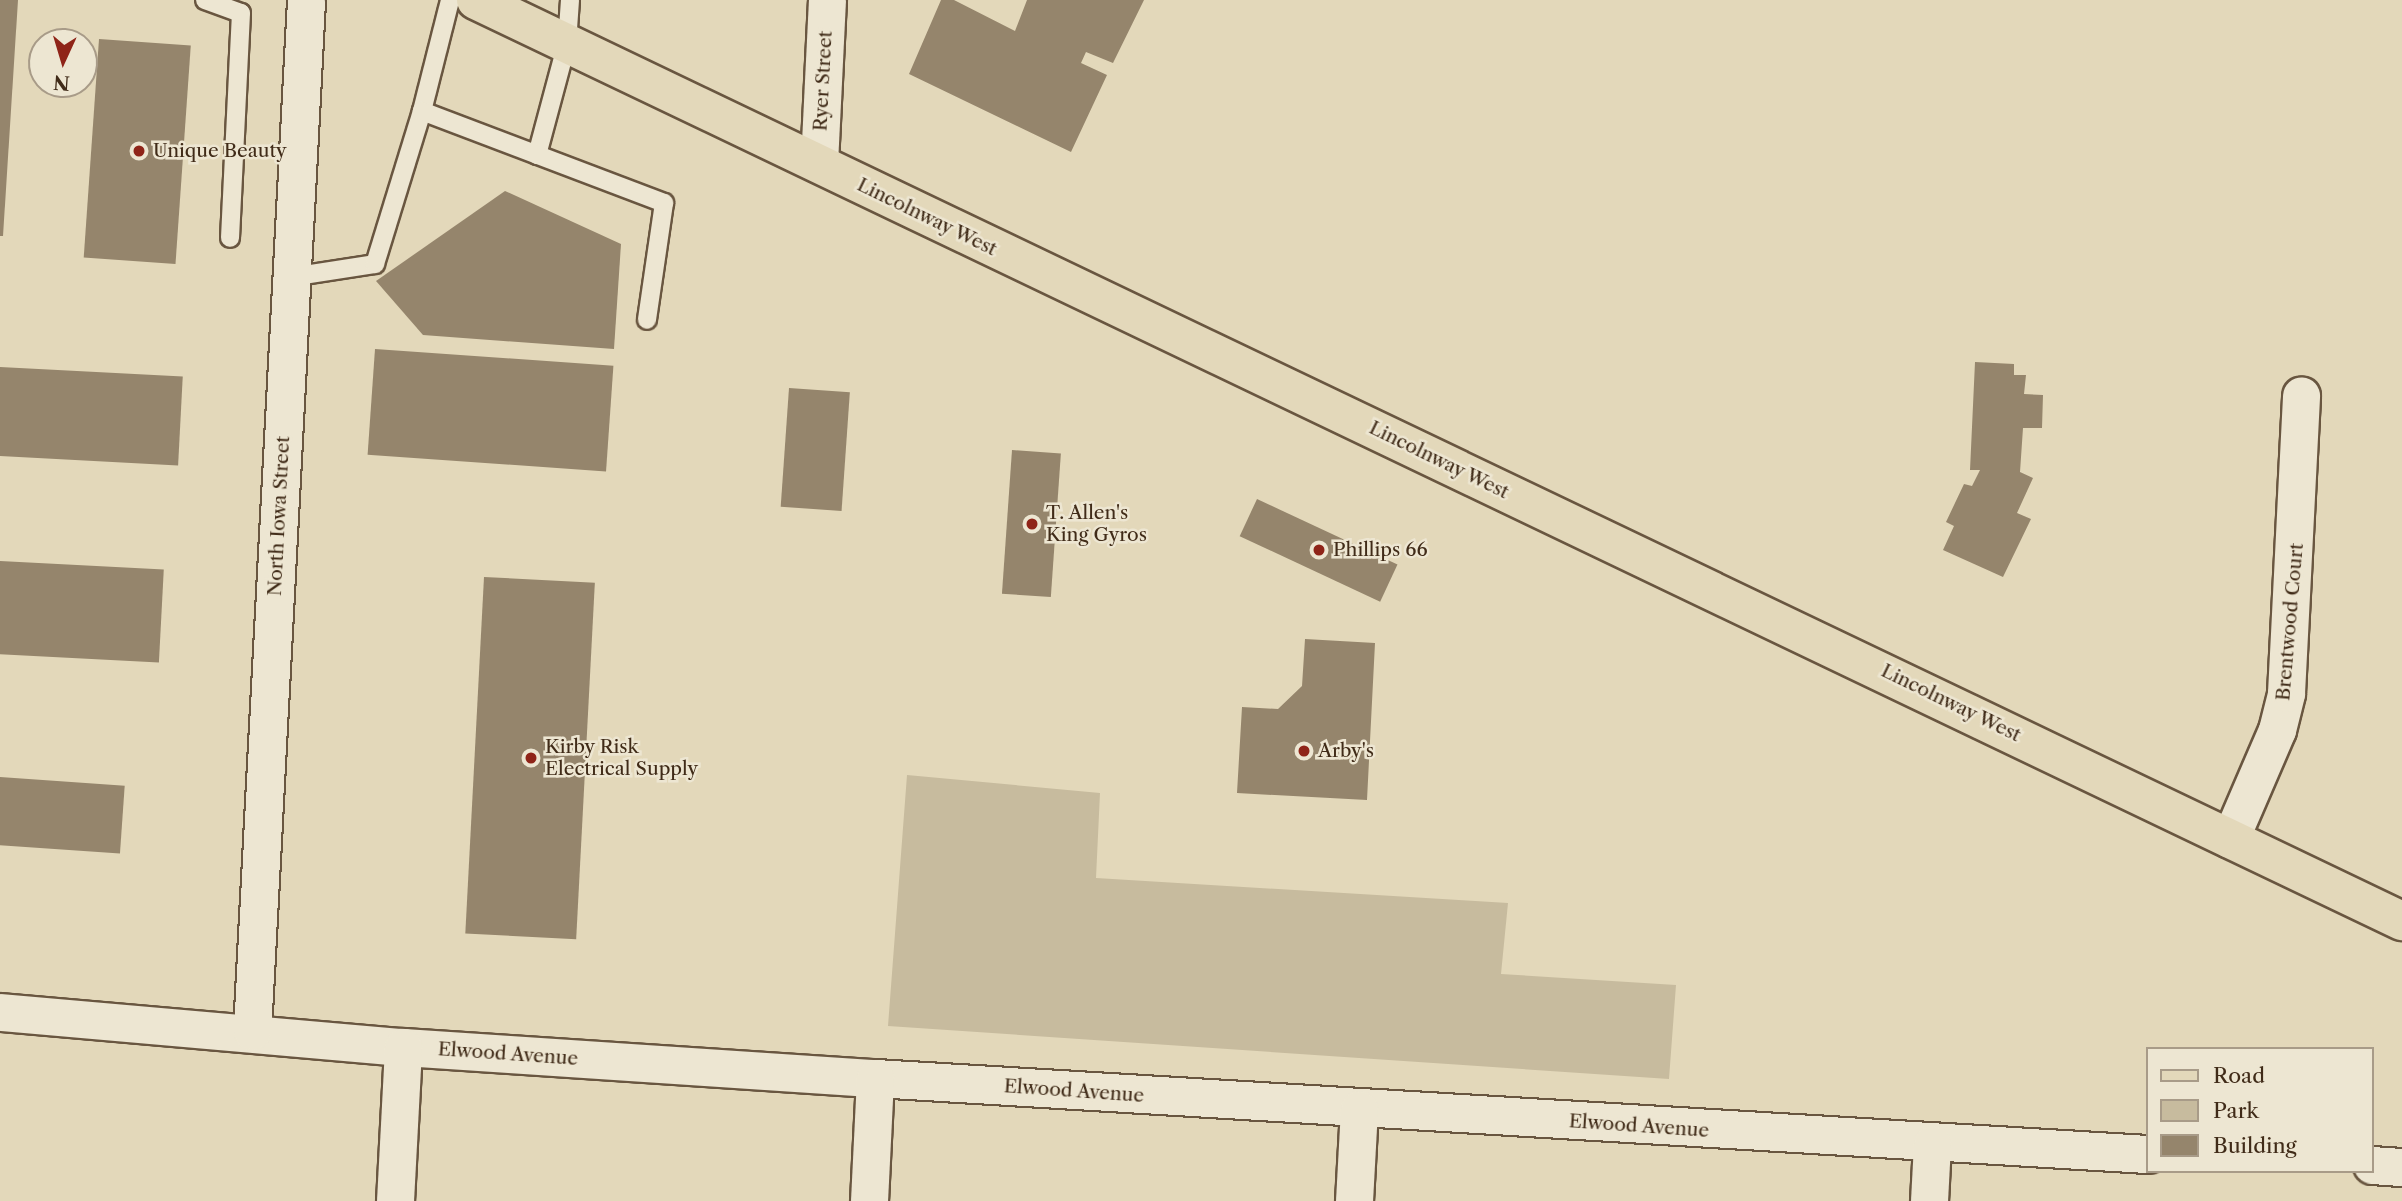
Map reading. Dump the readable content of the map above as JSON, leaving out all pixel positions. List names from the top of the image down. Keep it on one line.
{"streets":{"main road":["Lincolnway West"],"street":["Ryer Street","North Iowa Street","Brentwood Court","Elwood Avenue"]},"crossings":[["Ryer Street","Lincolnway West"],["Lincolnway West","Brentwood Court"],["North Iowa Street","Elwood Avenue"]],"places":["Unique Beauty","T. Allen's King Gyros","Phillips 66","Arby's","Kirby Risk Electrical Supply"],"legend":["Road","Park","Building"],"north":"bottom"}
